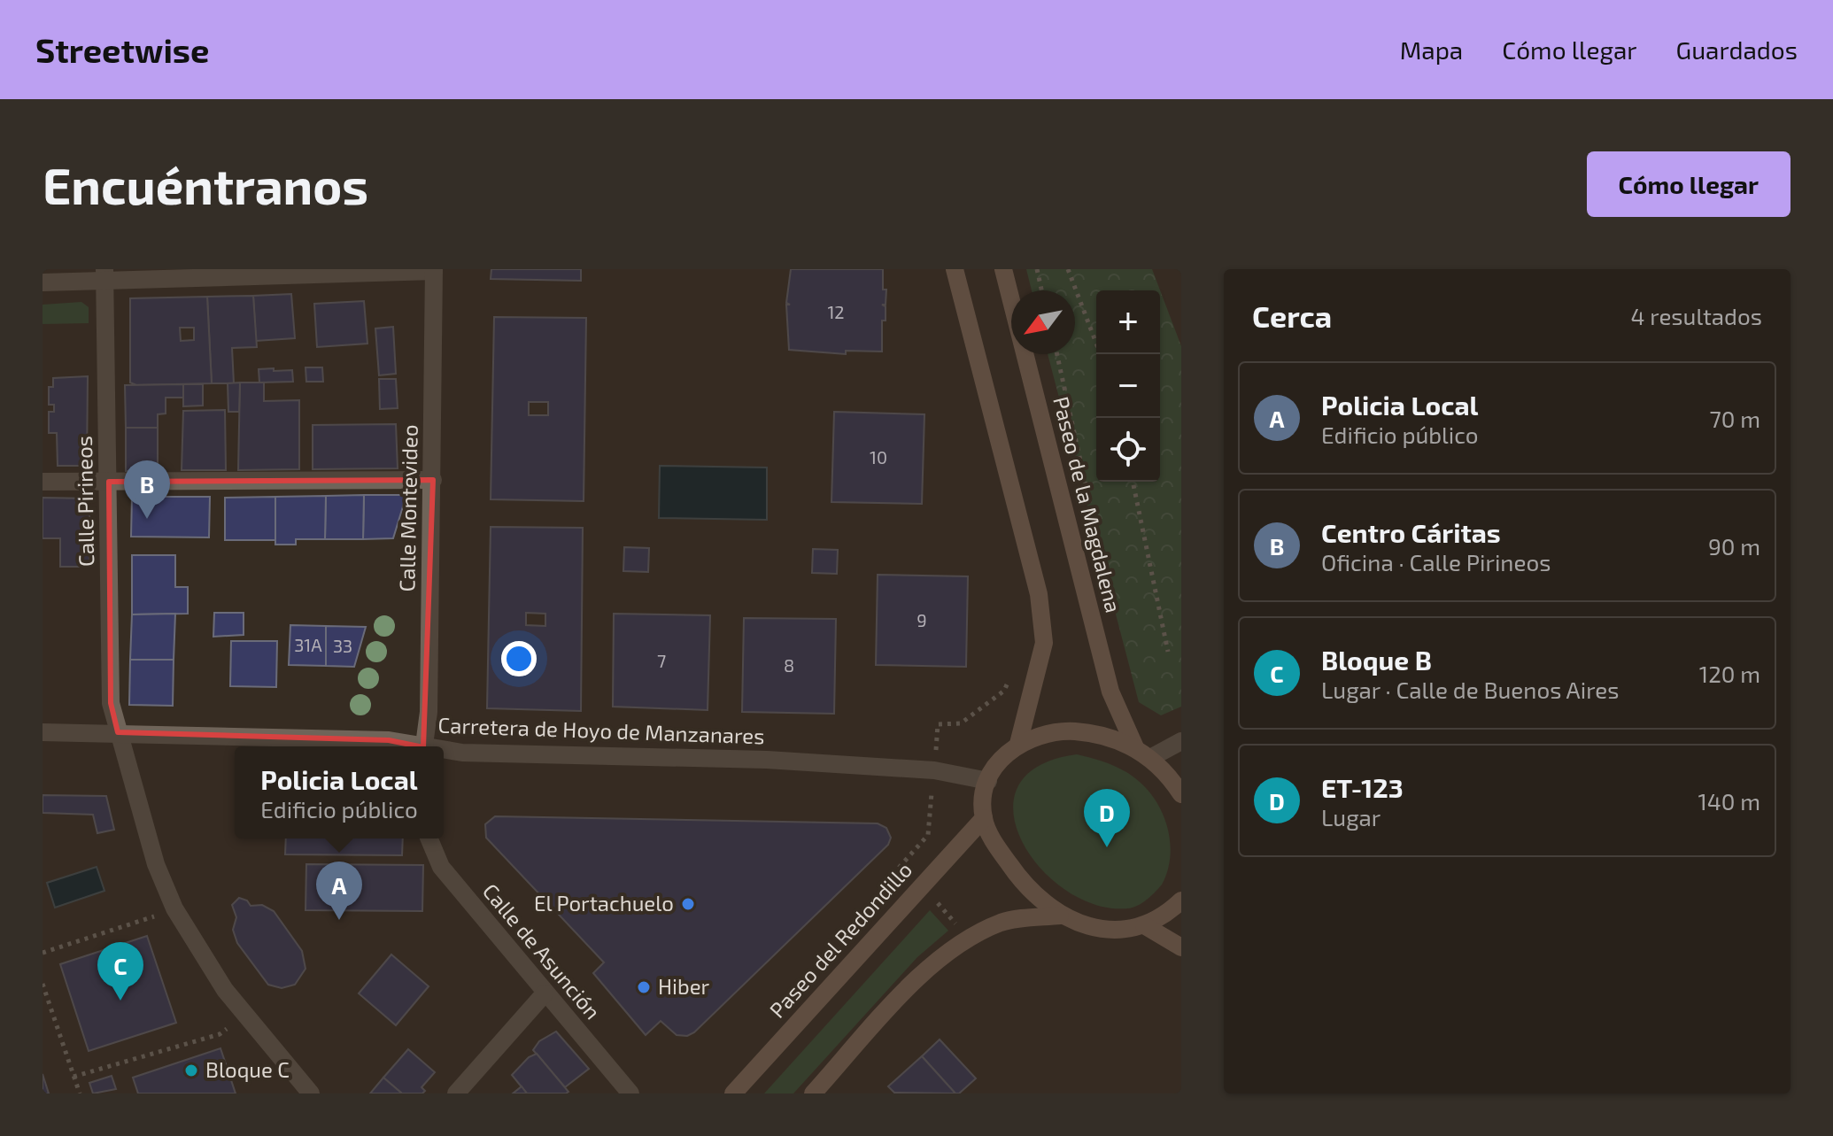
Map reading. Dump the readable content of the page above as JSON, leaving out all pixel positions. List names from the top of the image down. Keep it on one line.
{"streets":{"main road":["Paseo de la Magdalena","Paseo del Redondillo"],"street":["Calle Pirineos","Calle Montevideo","Carretera de Hoyo de Manzanares","Calle de Asunción"]},"crossings":[["Calle Pirineos","Carretera de Hoyo de Manzanares"]],"places":["El Portachuelo","Hiber","Bloque C"],"house_numbers":["12","10","9","31A","33","7","8"],"north":"bottom left","page":{"header":"Streetwise","nav":["Mapa","Cómo llegar","Guardados"],"buttons":"Cómo llegar","title":"Encuéntranos","heading":["Cerca","4 resultados"],"map_buttons":["+","−"],"list":[{"mark":"A","name":"Policia Local","note":"Edificio público","value":"70 m"},{"mark":"B","name":"Centro Cáritas","note":"Oficina · Calle Pirineos","value":"90 m"},{"mark":"C","name":"Bloque B","note":"Lugar · Calle de Buenos Aires","value":"120 m"},{"mark":"D","name":"ET-123","note":"Lugar","value":"140 m"}],"pins":["B","D","A","C"],"popup":["Policia Local","Edificio público"]}}
